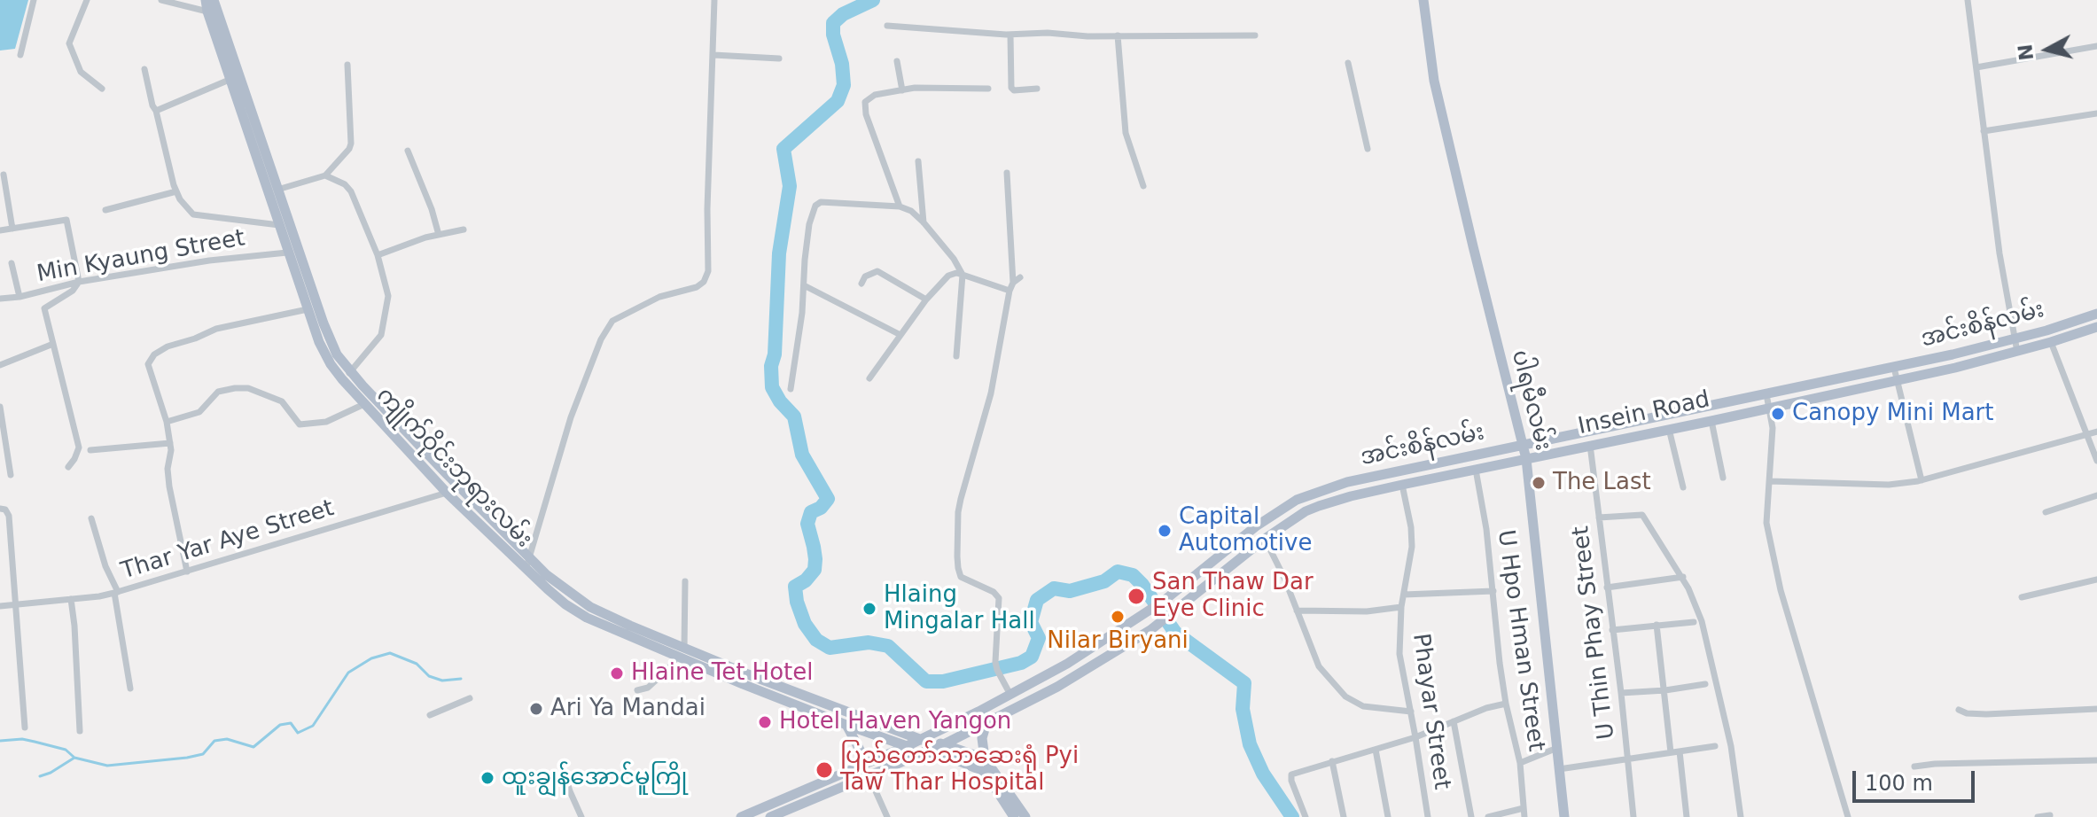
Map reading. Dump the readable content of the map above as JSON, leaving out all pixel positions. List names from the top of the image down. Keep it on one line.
{"streets":{"main road":["အင်းစိန်လမ်း","ပါရမီလမ်း","Insein Road","ကျိုက်ဝိုင်းဘုရားလမ်း"],"street":["Min Kyaung Street","Thar Yar Aye Street","U Thin Phay Street","U Hpo Hman Street","Phayar Street"]},"crossings":[["Min Kyaung Street","ကျိုက်ဝိုင်းဘုရားလမ်း"],["အင်းစိန်လမ်း","ပါရမီလမ်း"],["အင်းစိန်လမ်း","Insein Road"],["အင်းစိန်လမ်း","ကျိုက်ဝိုင်းဘုရားလမ်း"],["အင်းစိန်လမ်း","U Hpo Hman Street"],["အင်းစိန်လမ်း","Phayar Street"],["ပါရမီလမ်း","Insein Road"],["Insein Road","U Thin Phay Street"],["ကျိုက်ဝိုင်းဘုရားလမ်း","Thar Yar Aye Street"]],"places":["Canopy Mini Mart","The Last","Capital Automotive","San Thaw Dar Eye Clinic","Hlaing Mingalar Hall","Nilar Biryani","Hlaine Tet Hotel","Ari Ya Mandai","Hotel Haven Yangon","ပြည်တော်သာဆေးရုံ Pyi Taw Thar Hospital","ထူးချွန်အောင်မူကြို"],"scale_bar":"100 m","north":"left"}
